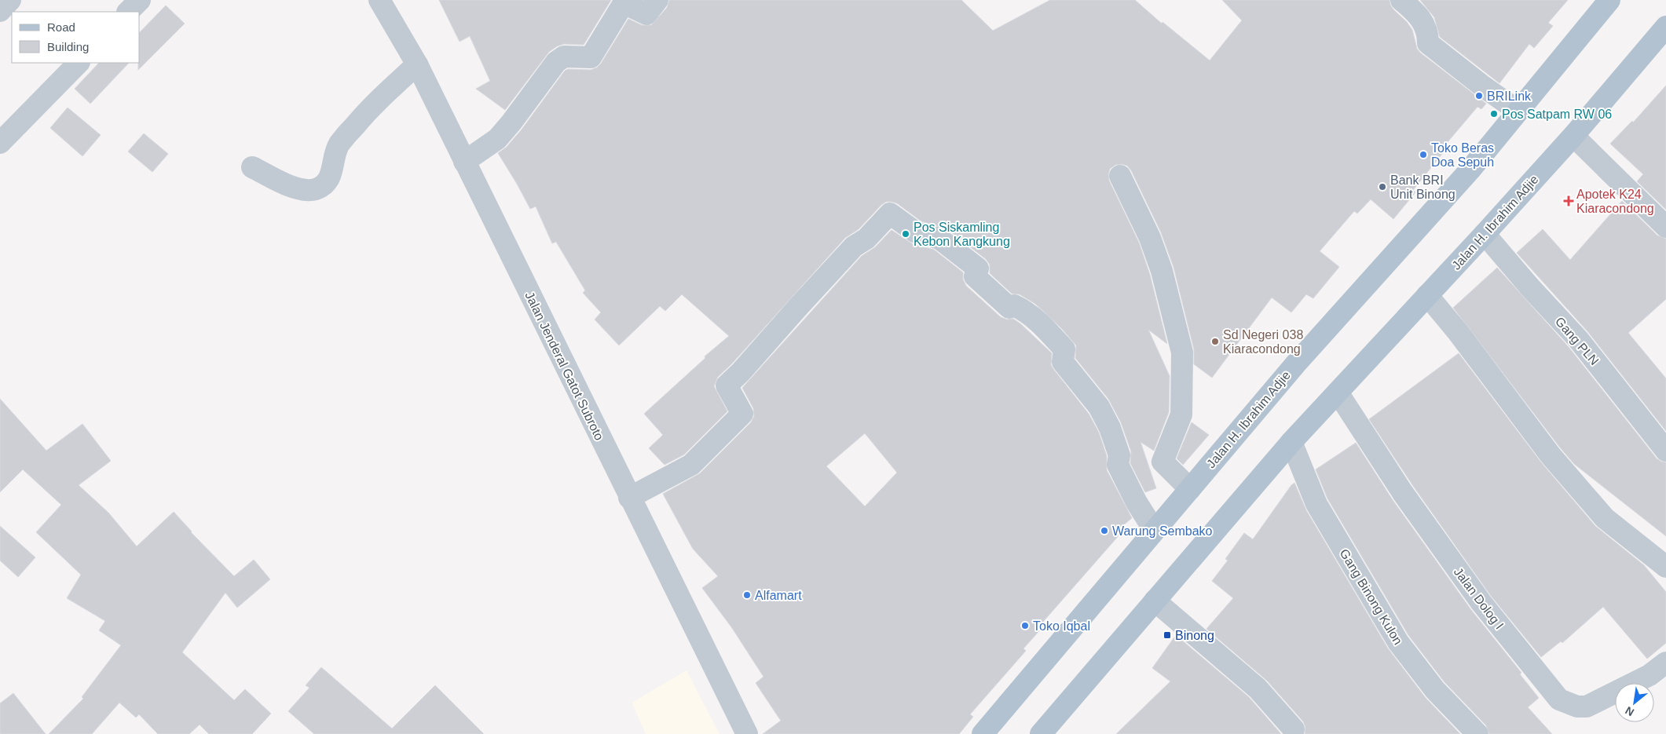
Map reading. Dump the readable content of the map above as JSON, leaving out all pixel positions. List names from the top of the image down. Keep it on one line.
{"streets":{"main road":["Jalan H. Ibrahim Adjie"],"street":["Gang PLN","Jalan Jenderal Gatot Subroto","Gang Binong Kulon","Jalan Dolog I"]},"crossings":[["Jalan H. Ibrahim Adjie","Gang PLN"],["Jalan H. Ibrahim Adjie","Gang Binong Kulon"],["Jalan H. Ibrahim Adjie","Jalan Dolog I"]],"places":{"other":["BRILink","Pos Satpam RW 06","Toko Beras Doa Sepuh","Bank BRI Unit Binong","Pos Siskamling Kebon Kangkung","Sd Negeri 038 Kiaracondong","Warung Sembako","Alfamart","Toko Iqbal"],"health":["Apotek K24 Kiaracondong"],"transit":["Binong"]},"legend":["Road","Building"],"north":"bottom left"}
